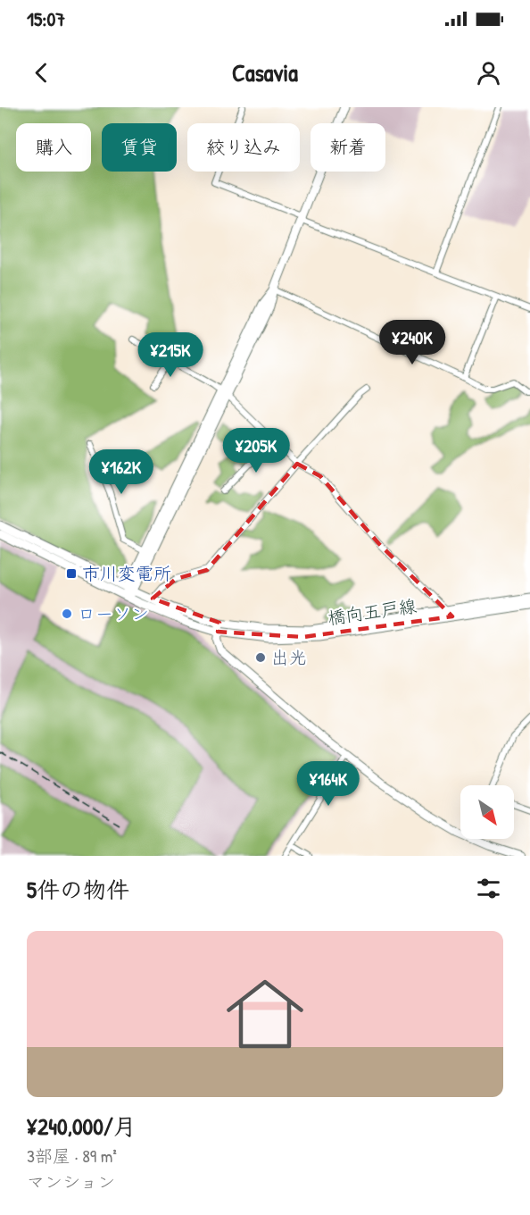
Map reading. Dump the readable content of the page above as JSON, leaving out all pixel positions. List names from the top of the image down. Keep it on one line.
{"streets":{"main road":["橋向五戸線"]},"places":{"transit":["市川変電所"],"other":["ローソン","出光"]},"north":"bottom right","page":{"status":"15:07","header":"Casavia","chip":["購入","賃貸","絞り込み","新着"],"price":["¥240K","¥215K","¥205K","¥162K","¥164K"],"heading":"5件の物件","list":[{"name":"¥240,000/月","note":"3部屋 · 89 m² · マンション"}]}}
